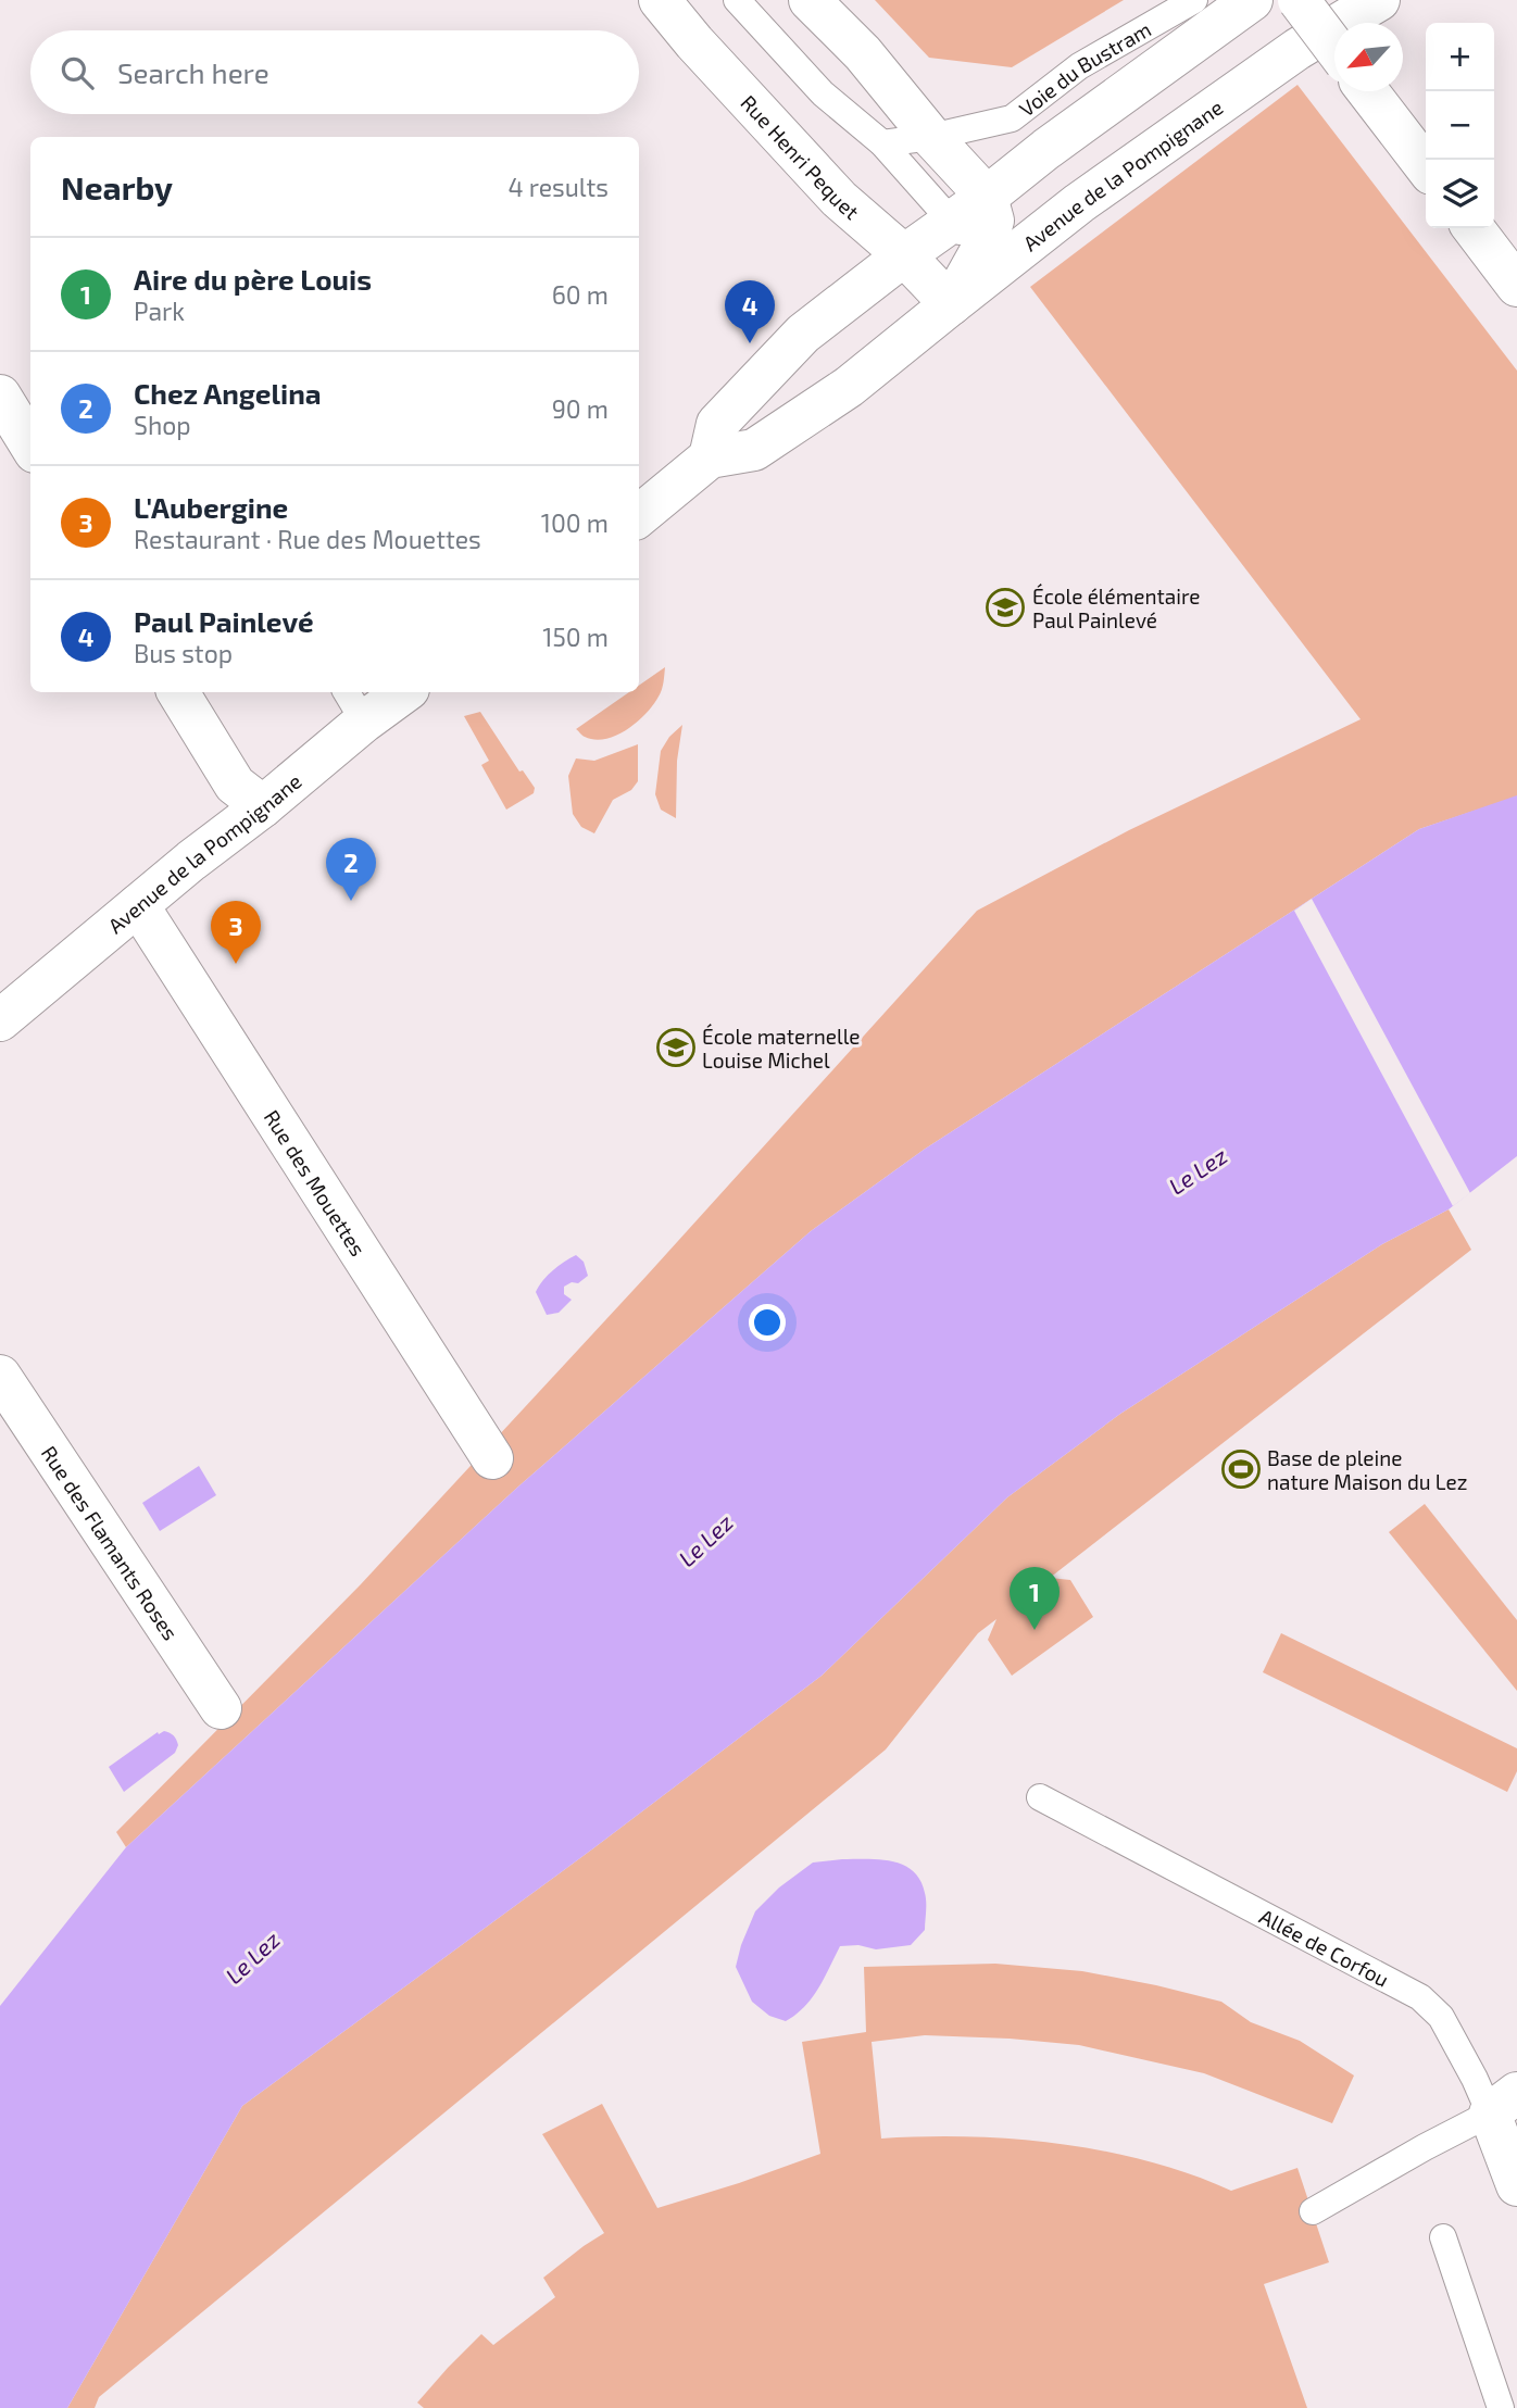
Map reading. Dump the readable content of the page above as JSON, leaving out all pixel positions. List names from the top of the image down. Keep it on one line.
{"streets":{"main road":["Rue Henri Pequet","Avenue de la Pompignane","Rue des Mouettes","Rue des Flamants Roses","Allée de Corfou"],"lane":["Voie du Bustram"]},"crossings":[["Rue Henri Pequet","Avenue de la Pompignane"],["Avenue de la Pompignane","Rue des Mouettes"]],"water":["Le Lez"],"places":{"school or university":["École élémentaire Paul Painlevé","École maternelle Louise Michel"],"sports":["Base de pleine nature Maison du Lez"]},"north":"bottom left","page":{"map_buttons":["+","−"],"search":"Search here","heading":["Nearby","4 results"],"list":[{"mark":"1","name":"Aire du père Louis","note":"Park","value":"60 m"},{"mark":"2","name":"Chez Angelina","note":"Shop","value":"90 m"},{"mark":"3","name":"L'Aubergine","note":"Restaurant · Rue des Mouettes","value":"100 m"},{"mark":"4","name":"Paul Painlevé","note":"Bus stop","value":"150 m"}],"pins":["4","2","3","1"]}}
